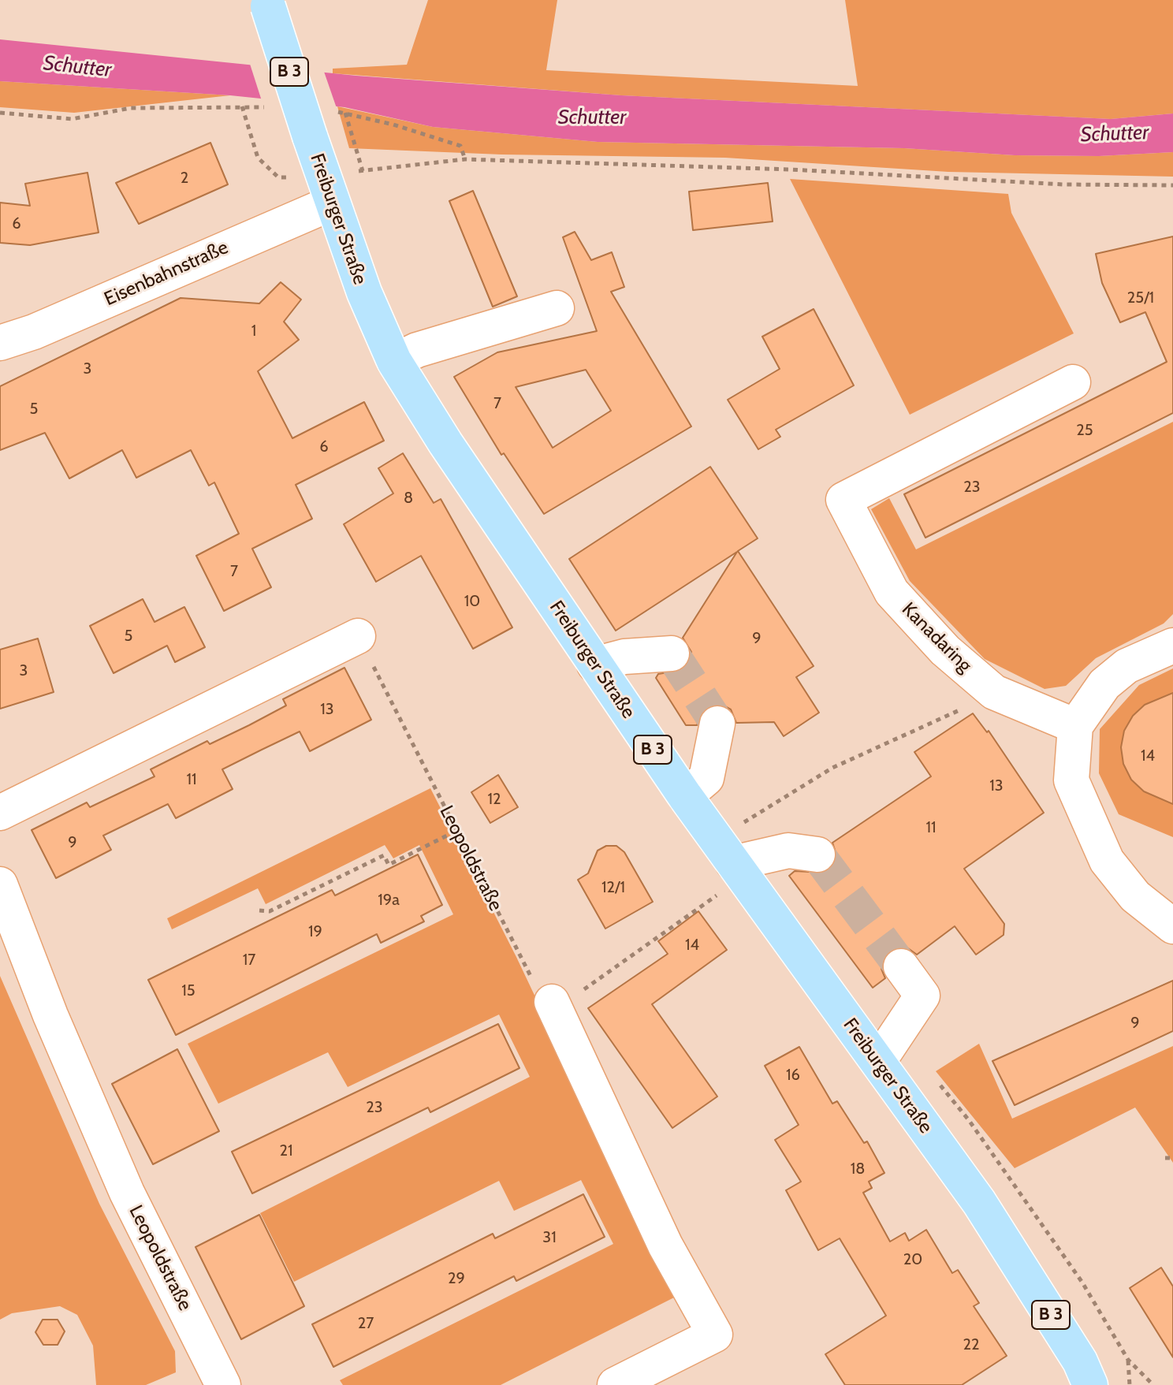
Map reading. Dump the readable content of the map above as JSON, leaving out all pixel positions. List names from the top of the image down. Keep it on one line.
{"streets":{"main road":["B 3","Freiburger Straße"],"street":["Eisenbahnstraße","Kanadaring","Leopoldstraße"]},"crossings":[["Freiburger Straße","Eisenbahnstraße"]],"water":["Schutter"],"house_numbers":["2","6","25/1","1","3","7","5","25","6","23","8","7","10","5","9","3","13","14","11","13","12","11","9","12/1","19a","19","14","17","15","9","16","23","21","18","31","20","29","27","22"]}
